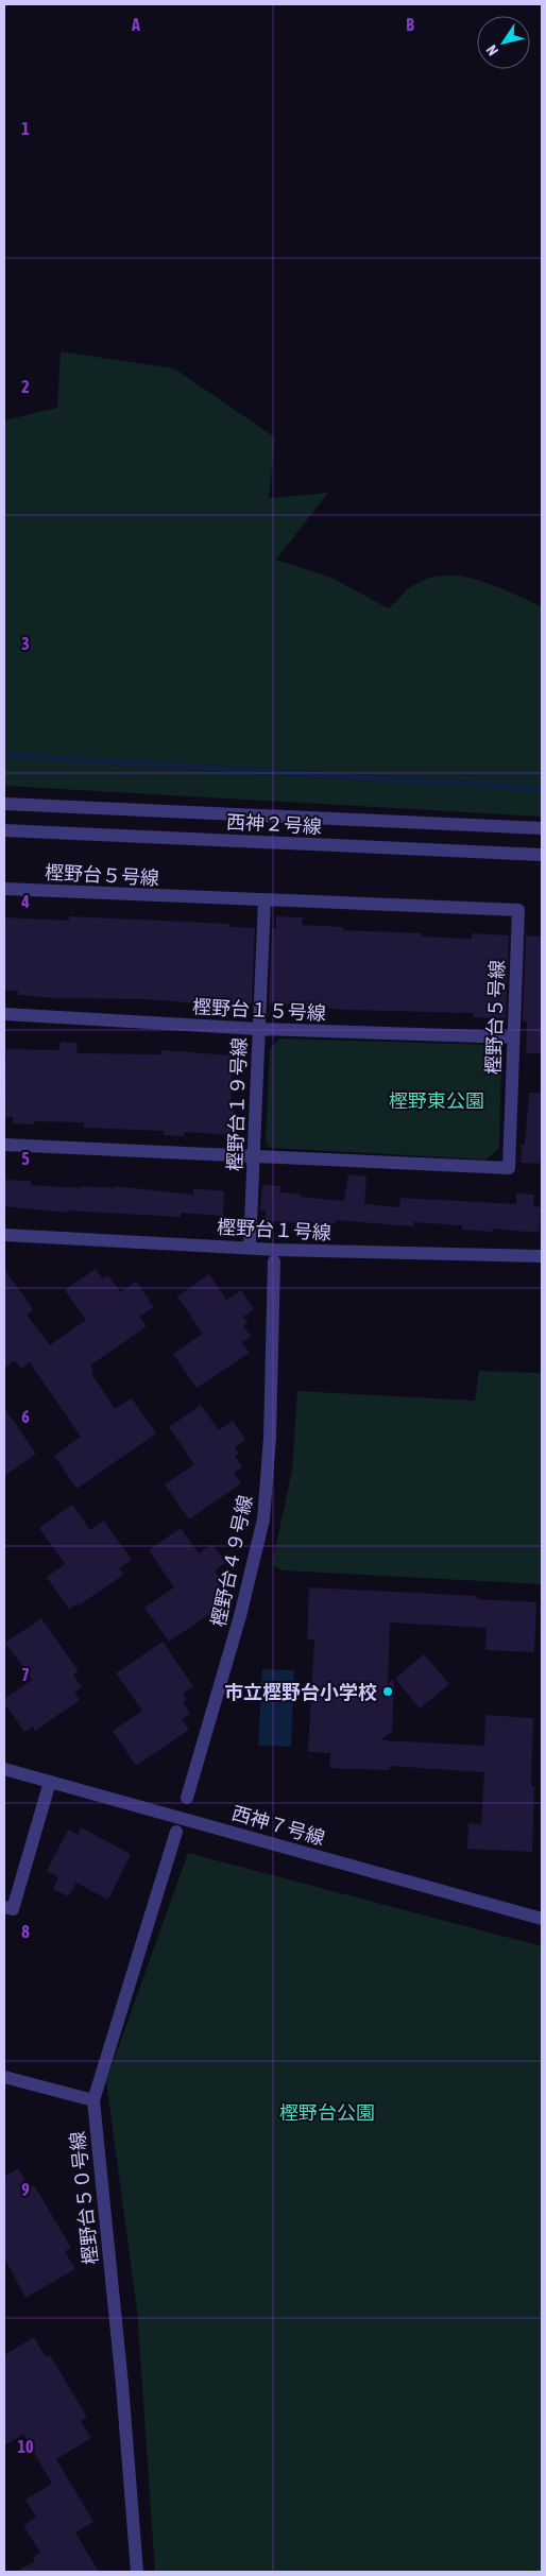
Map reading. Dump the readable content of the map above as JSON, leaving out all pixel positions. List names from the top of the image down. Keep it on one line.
{"streets":{"street":["西神２号線","樫野台５号線","樫野台１５号線","樫野台１９号線","樫野台１号線","樫野台４９号線","西神７号線","樫野台５０号線"]},"crossings":[["樫野台５号線","樫野台１５号線"],["樫野台５号線","樫野台１９号線"],["樫野台１５号線","樫野台１９号線"],["樫野台１９号線","樫野台１号線"]],"parks":["樫野東公園","樫野台公園"],"places":["市立樫野台小学校"],"north":"bottom left","grid":{"columns":["A","B"],"rows":["1","2","3","4","5","6","7","8","9","10"]}}
